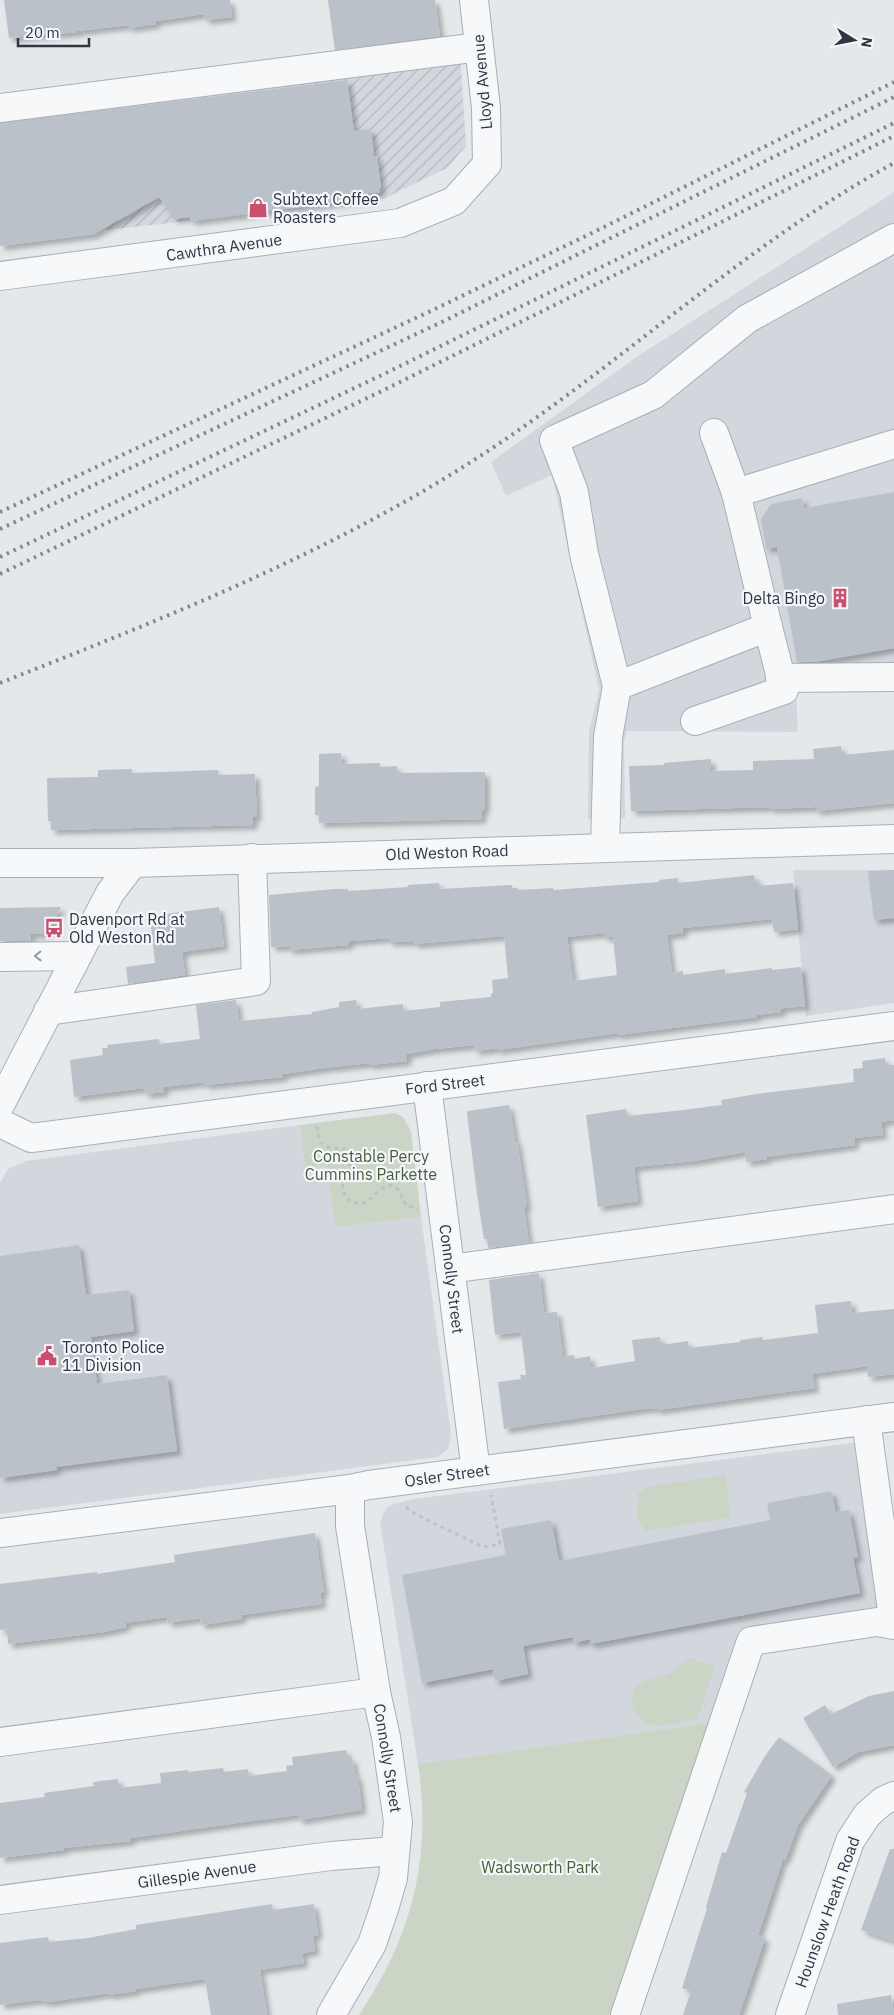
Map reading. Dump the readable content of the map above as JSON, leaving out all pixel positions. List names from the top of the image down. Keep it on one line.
{"streets":{"street":["Lloyd Avenue","Cawthra Avenue","Old Weston Road","Ford Street","Connolly Street","Osler Street","Gillespie Avenue","Hounslow Heath Road"]},"crossings":[["Lloyd Avenue","Cawthra Avenue"],["Ford Street","Connolly Street"],["Connolly Street","Osler Street"],["Connolly Street","Gillespie Avenue"]],"parks":["Constable Percy Cummins Parkette","Wadsworth Park"],"places":{"shop":["Subtext Coffee Roasters"],"building":["Delta Bingo"],"bus stop":["Davenport Rd at Old Weston Rd"],"public building":["Toronto Police 11 Division"]},"scale_bar":"20 m","north":"right"}
